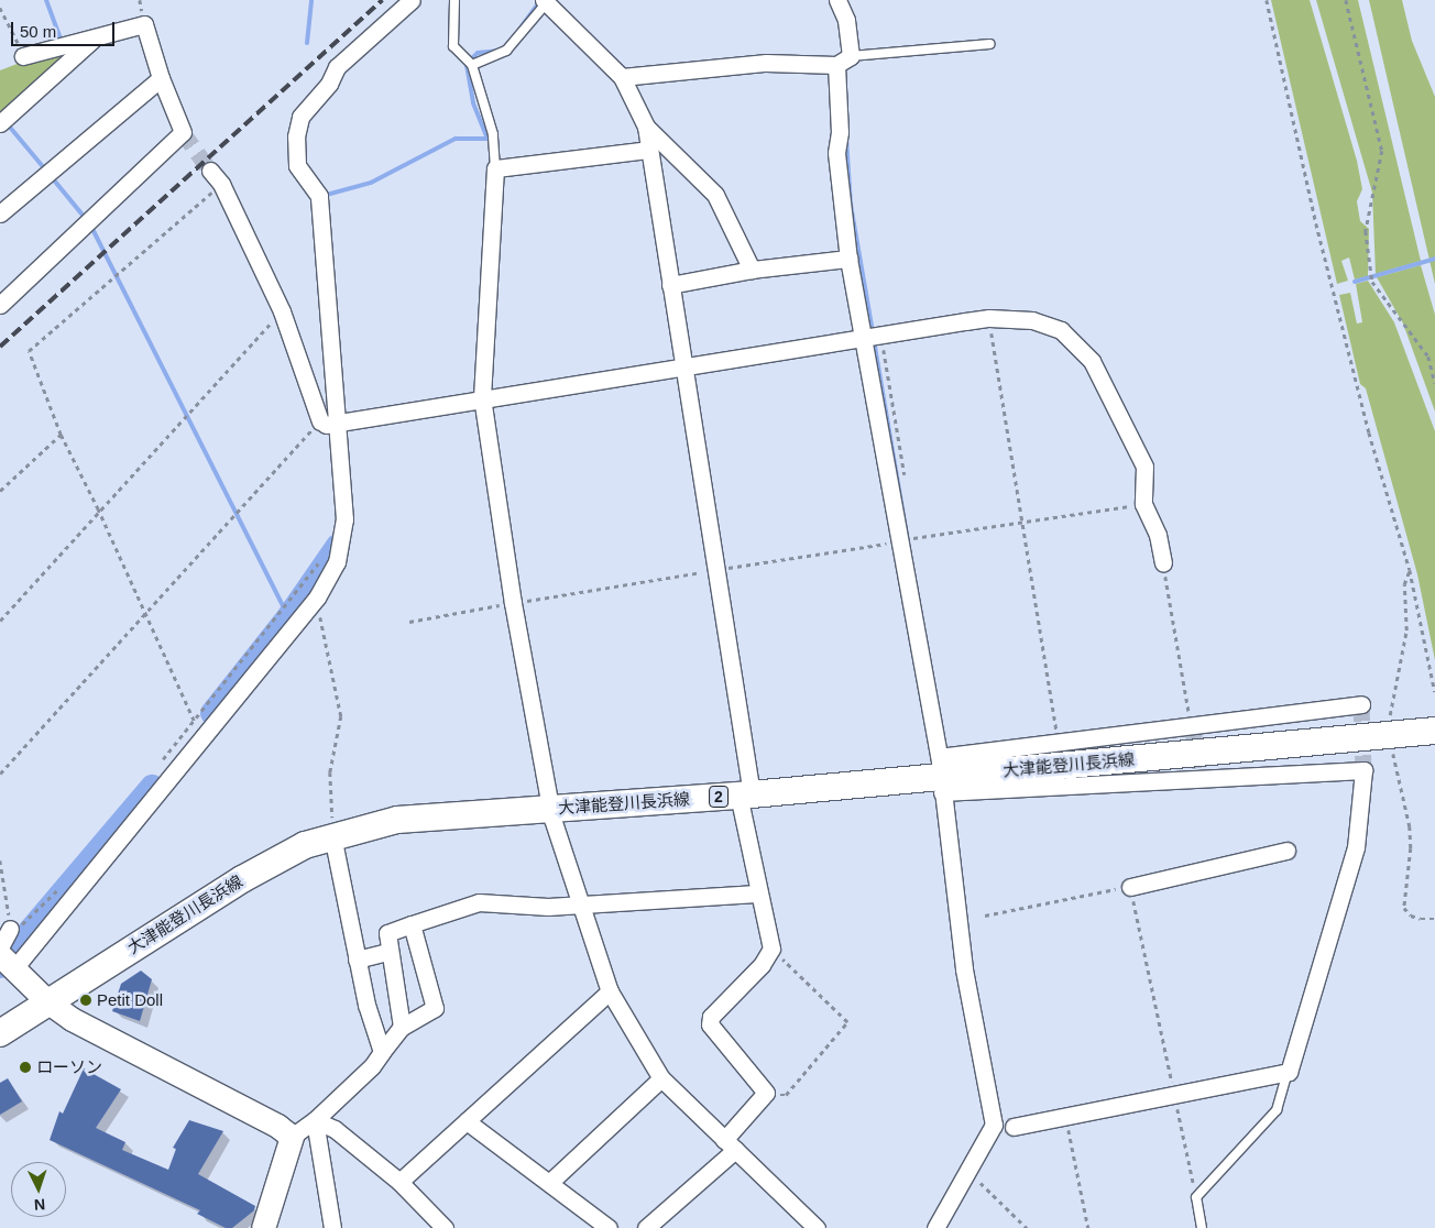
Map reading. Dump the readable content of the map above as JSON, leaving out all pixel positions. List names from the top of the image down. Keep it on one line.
{"streets":{"main road":["大津能登川長浜線","2"]},"places":["Petit Doll","ローソン"],"scale_bar":"50 m","north":"bottom"}
